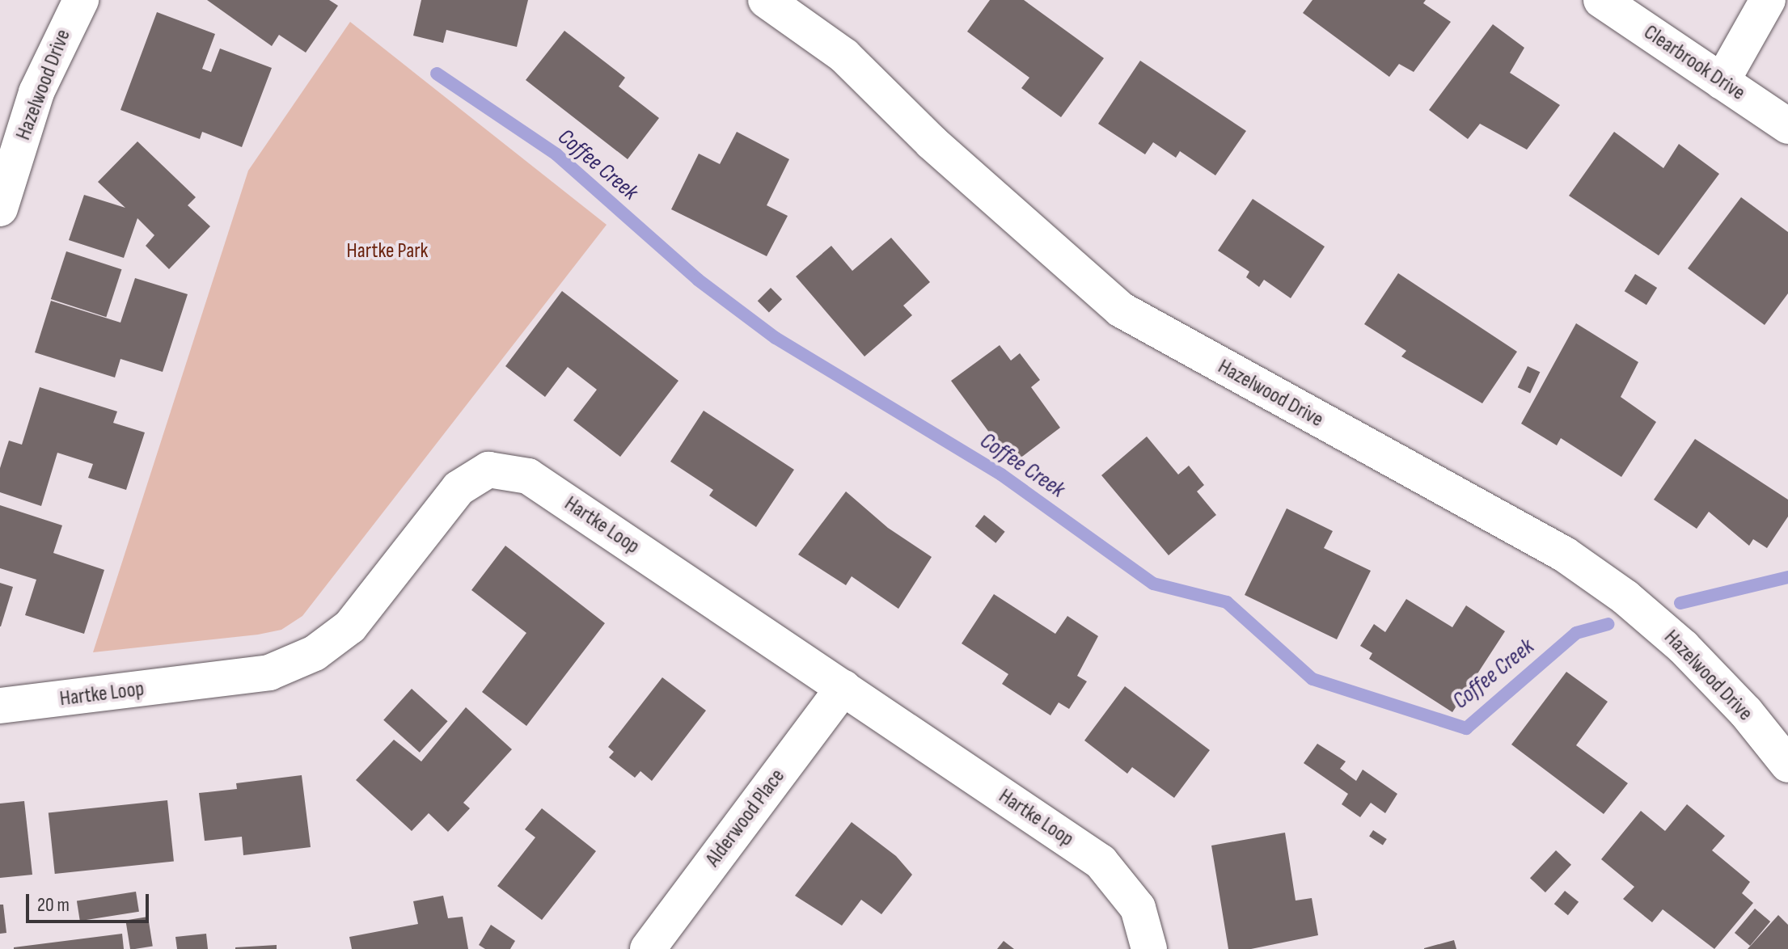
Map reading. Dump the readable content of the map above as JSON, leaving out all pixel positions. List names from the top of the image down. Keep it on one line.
{"streets":{"street":["Clearbrook Drive","Hazelwood Drive","Hartke Loop","Alderwood Place"]},"crossings":[["Hartke Loop","Alderwood Place"]],"water":["Coffee Creek"],"parks":["Hartke Park"],"scale_bar":"20 m"}
